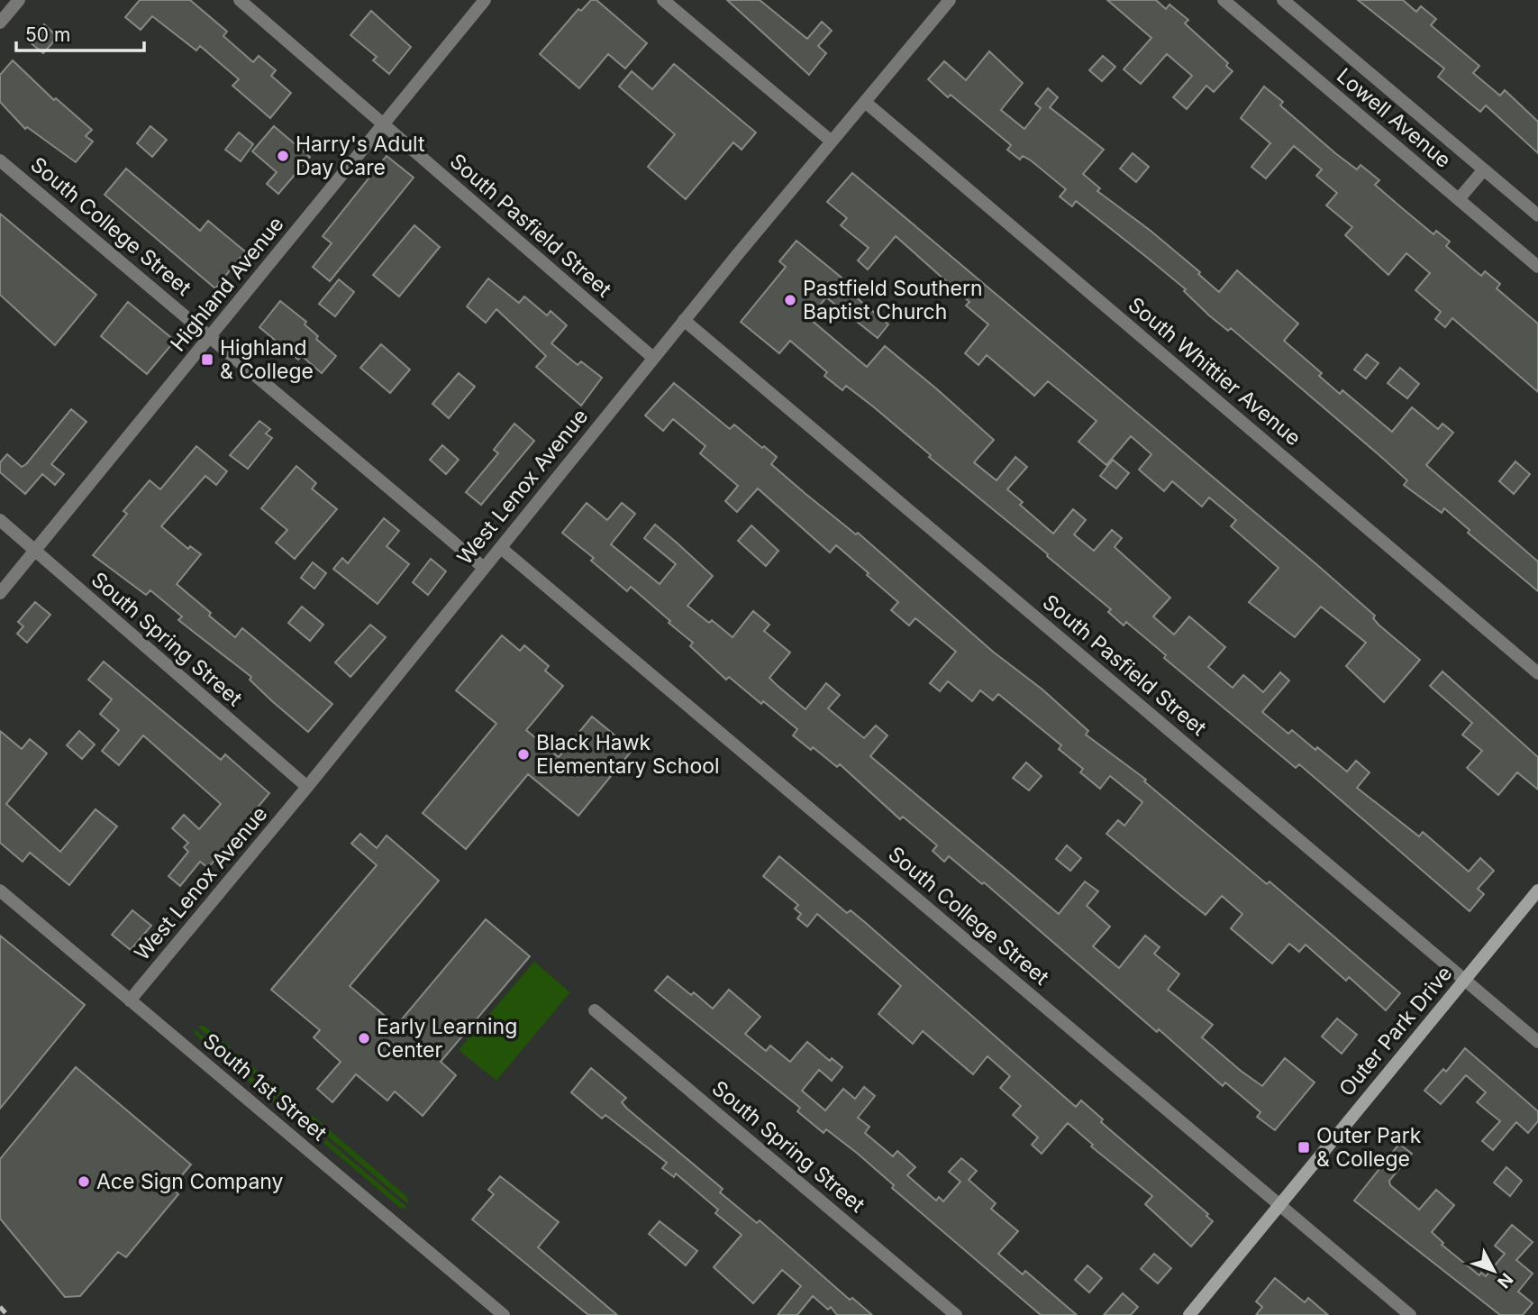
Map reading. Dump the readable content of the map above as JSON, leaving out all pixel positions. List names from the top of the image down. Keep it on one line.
{"streets":{"street":["Lowell Avenue","South Pasfield Street","South College Street","Highland Avenue","South Whittier Avenue","West Lenox Avenue","South Spring Street","Outer Park Drive","South 1st Street"]},"crossings":[["South Pasfield Street","Highland Avenue"],["South Pasfield Street","West Lenox Avenue"],["South Pasfield Street","Outer Park Drive"],["South College Street","Highland Avenue"],["South College Street","West Lenox Avenue"],["South College Street","Outer Park Drive"],["Highland Avenue","South Spring Street"],["South Whittier Avenue","West Lenox Avenue"],["West Lenox Avenue","South Spring Street"],["West Lenox Avenue","South 1st Street"]],"places":{"other":["Harry's Adult Day Care","Pastfield Southern Baptist Church","Black Hawk Elementary School","Early Learning Center","Ace Sign Company"],"transit":["Highland & College","Outer Park & College"]},"scale_bar":"50 m","north":"bottom right"}
